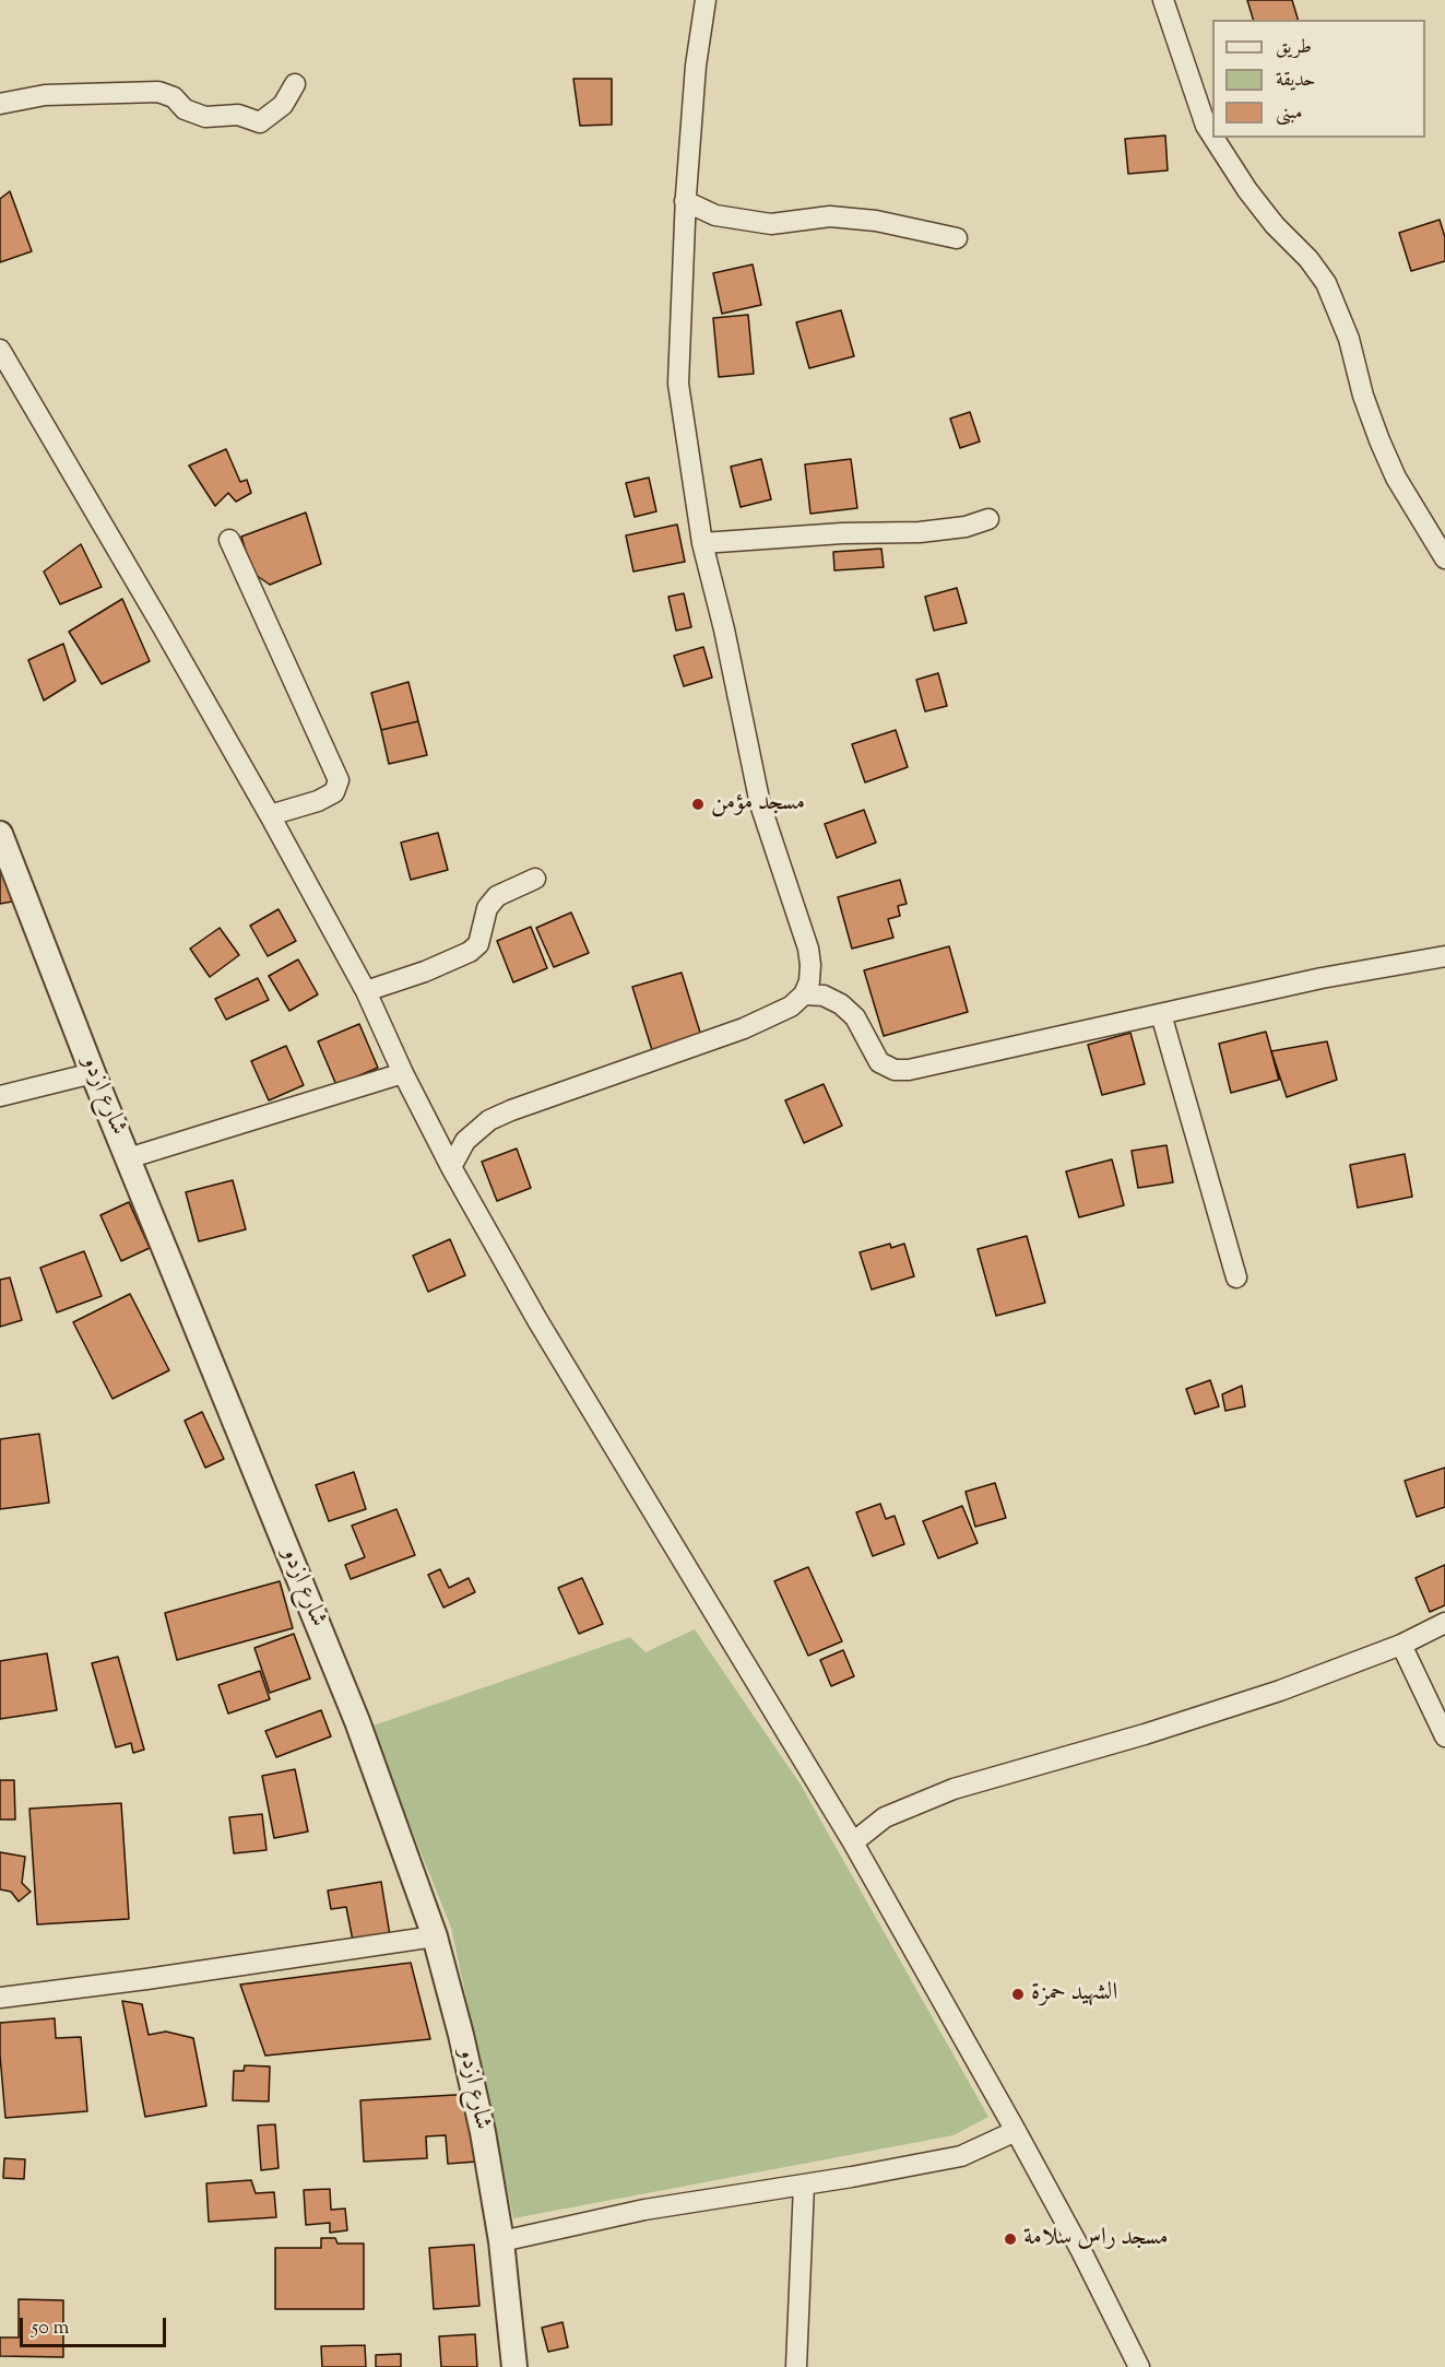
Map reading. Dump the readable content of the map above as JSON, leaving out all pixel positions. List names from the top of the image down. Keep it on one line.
{"streets":{"street":["شارع ازدو"]},"places":["مسجد مؤمن","الشهيد حمزة","مسجد راس سلامة"],"legend":["طريق","حديقة","مبنى"],"scale_bar":"50 m"}
